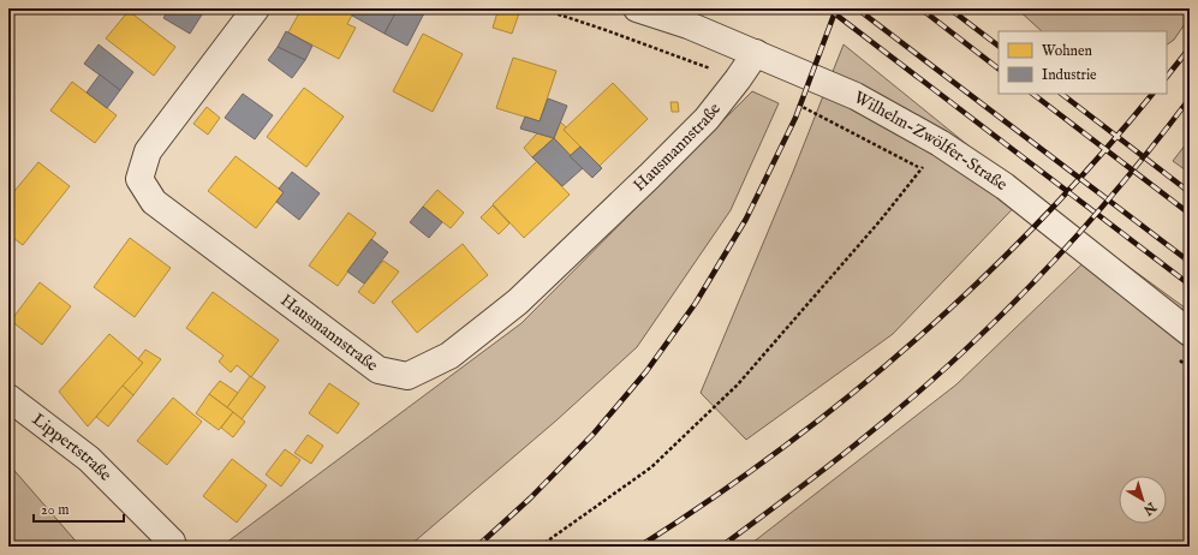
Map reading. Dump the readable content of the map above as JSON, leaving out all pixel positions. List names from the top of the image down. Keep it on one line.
{"streets":{"street":["Wilhelm-Zwölfer-Straße","Hausmannstraße","Lippertstraße"]},"crossings":[["Wilhelm-Zwölfer-Straße","Hausmannstraße"]],"legend":["Wohnen","Industrie"],"scale_bar":"20 m","north":"bottom right"}
